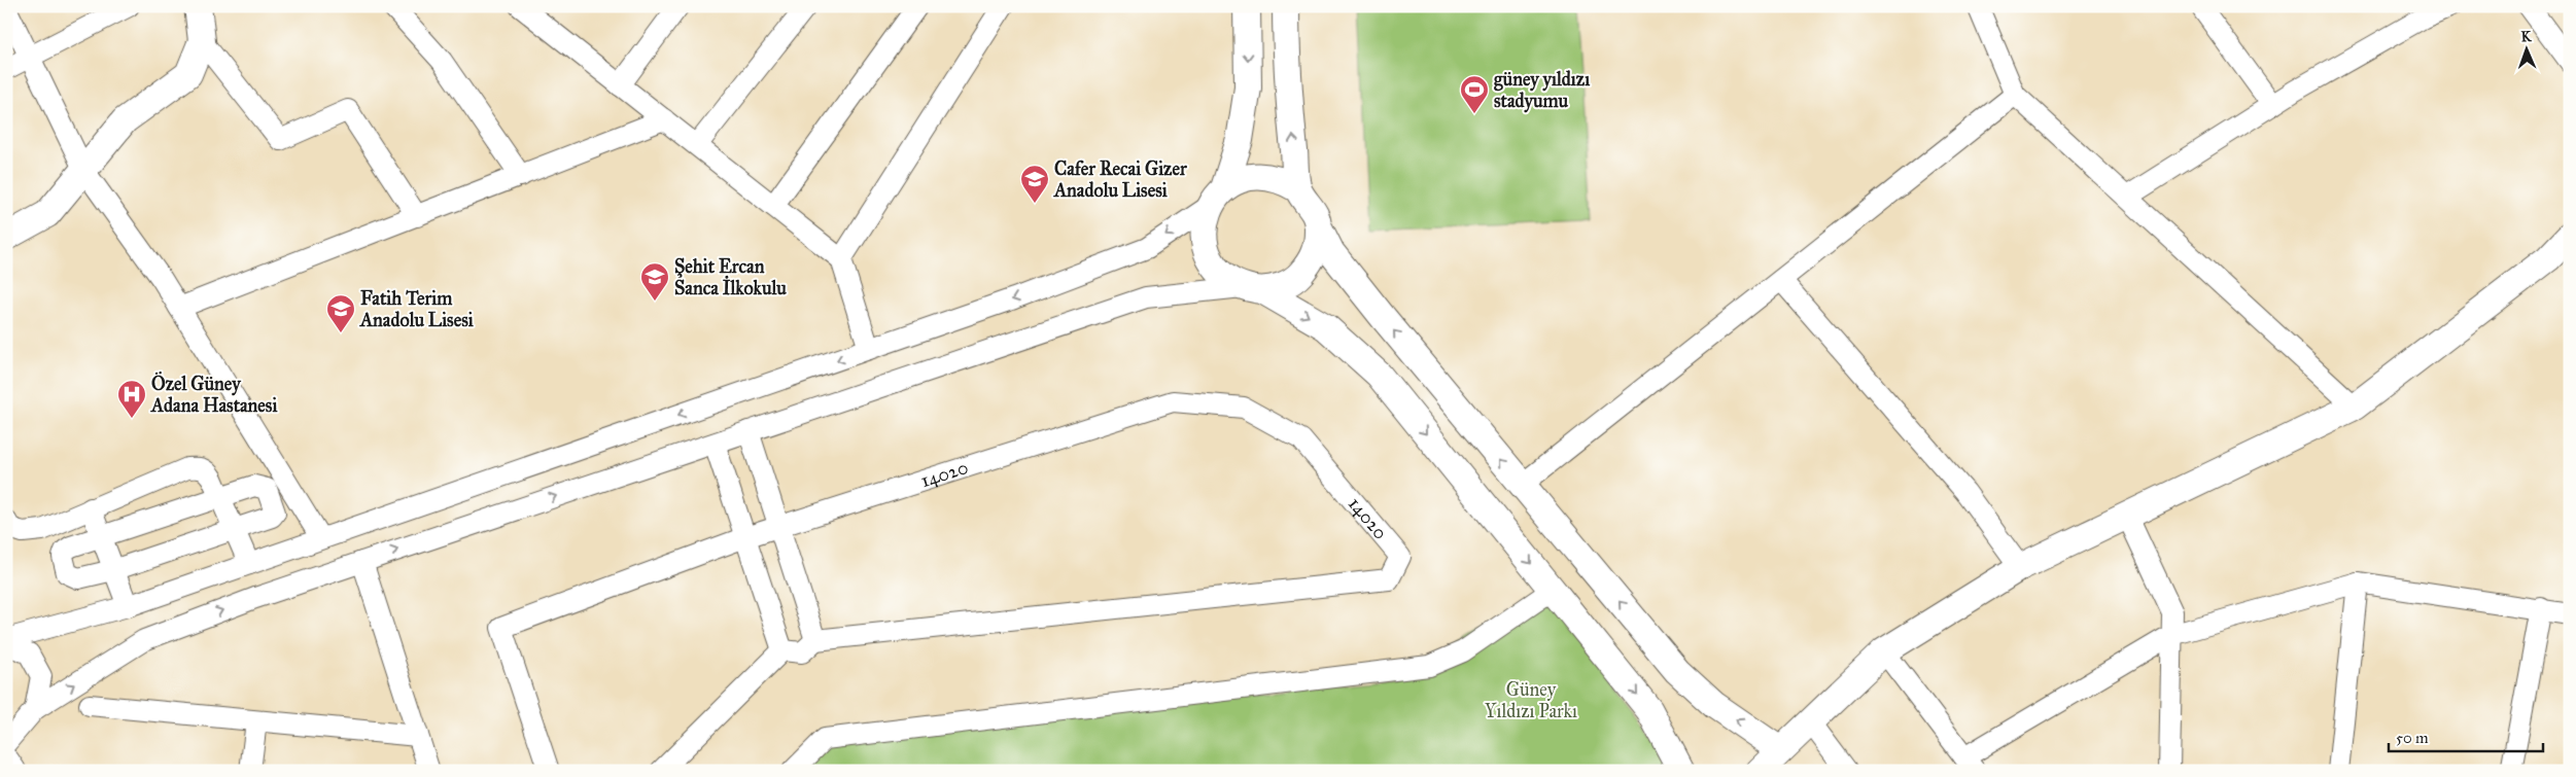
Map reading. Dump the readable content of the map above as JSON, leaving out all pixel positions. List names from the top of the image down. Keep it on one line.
{"streets":{"street":["14020"]},"parks":["Güney Yıldızı Parkı"],"places":{"sports":["güney yıldızı stadyumu"],"school or university":["Cafer Recai Gizer Anadolu Lisesi","Şehit Ercan Sanca İlkokulu","Fatih Terim Anadolu Lisesi"],"hospital":["Özel Güney Adana Hastanesi"]},"scale_bar":"50 m","north":"top"}
